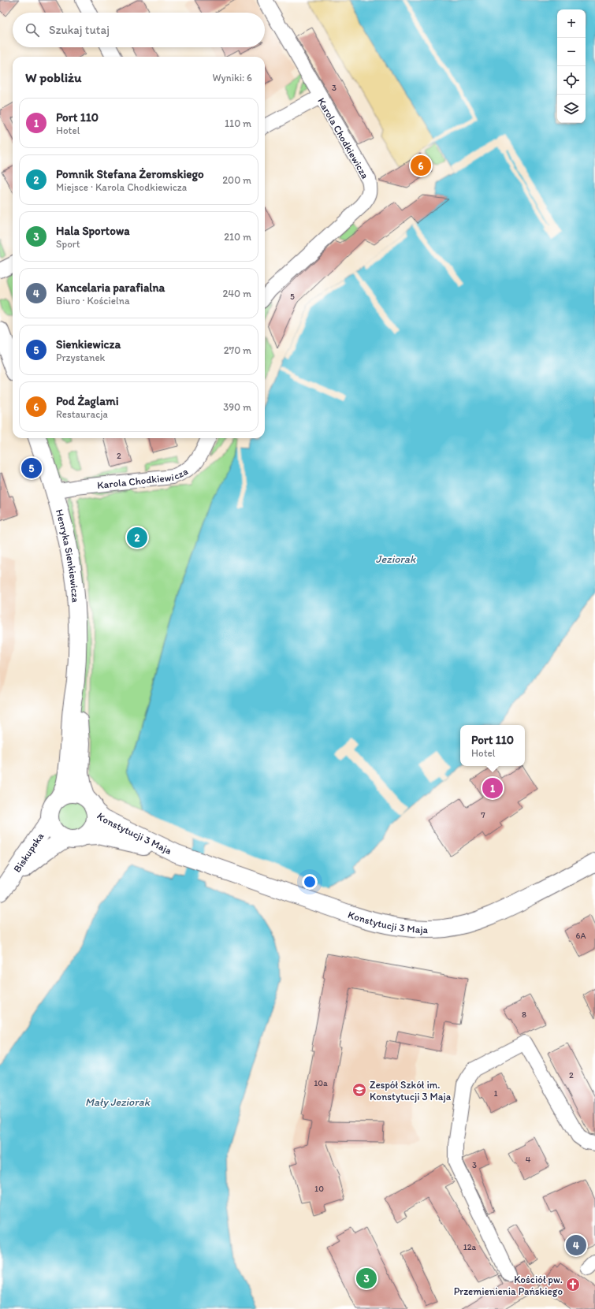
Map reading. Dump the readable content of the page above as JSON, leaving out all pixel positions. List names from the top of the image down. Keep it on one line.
{"streets":{"main road":["Henryka Sienkiewicza","Konstytucji 3 Maja","Biskupska"],"street":["Karola Chodkiewicza"]},"crossings":[["Karola Chodkiewicza","Henryka Sienkiewicza"],["Henryka Sienkiewicza","Konstytucji 3 Maja"],["Henryka Sienkiewicza","Biskupska"],["Konstytucji 3 Maja","Biskupska"]],"water":["Jeziorak","Mały Jeziorak"],"places":{"school or university":["Zespół Szkół im. Konstytucji 3 Maja"],"church":["Kościół pw. Przemienienia Pańskiego"]},"house_numbers":["3","5","2","7","6A","8","2","10a","1","4","3","10","12a"],"page":{"map_buttons":["+","−"],"search":"Szukaj tutaj","heading":["W pobliżu","Wyniki: 6"],"list":[{"mark":"1","name":"Port 110","note":"Hotel","value":"110 m"},{"mark":"2","name":"Pomnik Stefana Żeromskiego","note":"Miejsce · Karola Chodkiewicza","value":"200 m"},{"mark":"3","name":"Hala Sportowa","note":"Sport","value":"210 m"},{"mark":"4","name":"Kancelaria parafialna","note":"Biuro · Kościelna","value":"240 m"},{"mark":"5","name":"Sienkiewicza","note":"Przystanek","value":"270 m"},{"mark":"6","name":"Pod Żaglami","note":"Restauracja","value":"390 m"}],"pins":["6","5","2","1","4","3"],"popup":["Port 110","Hotel"]}}
